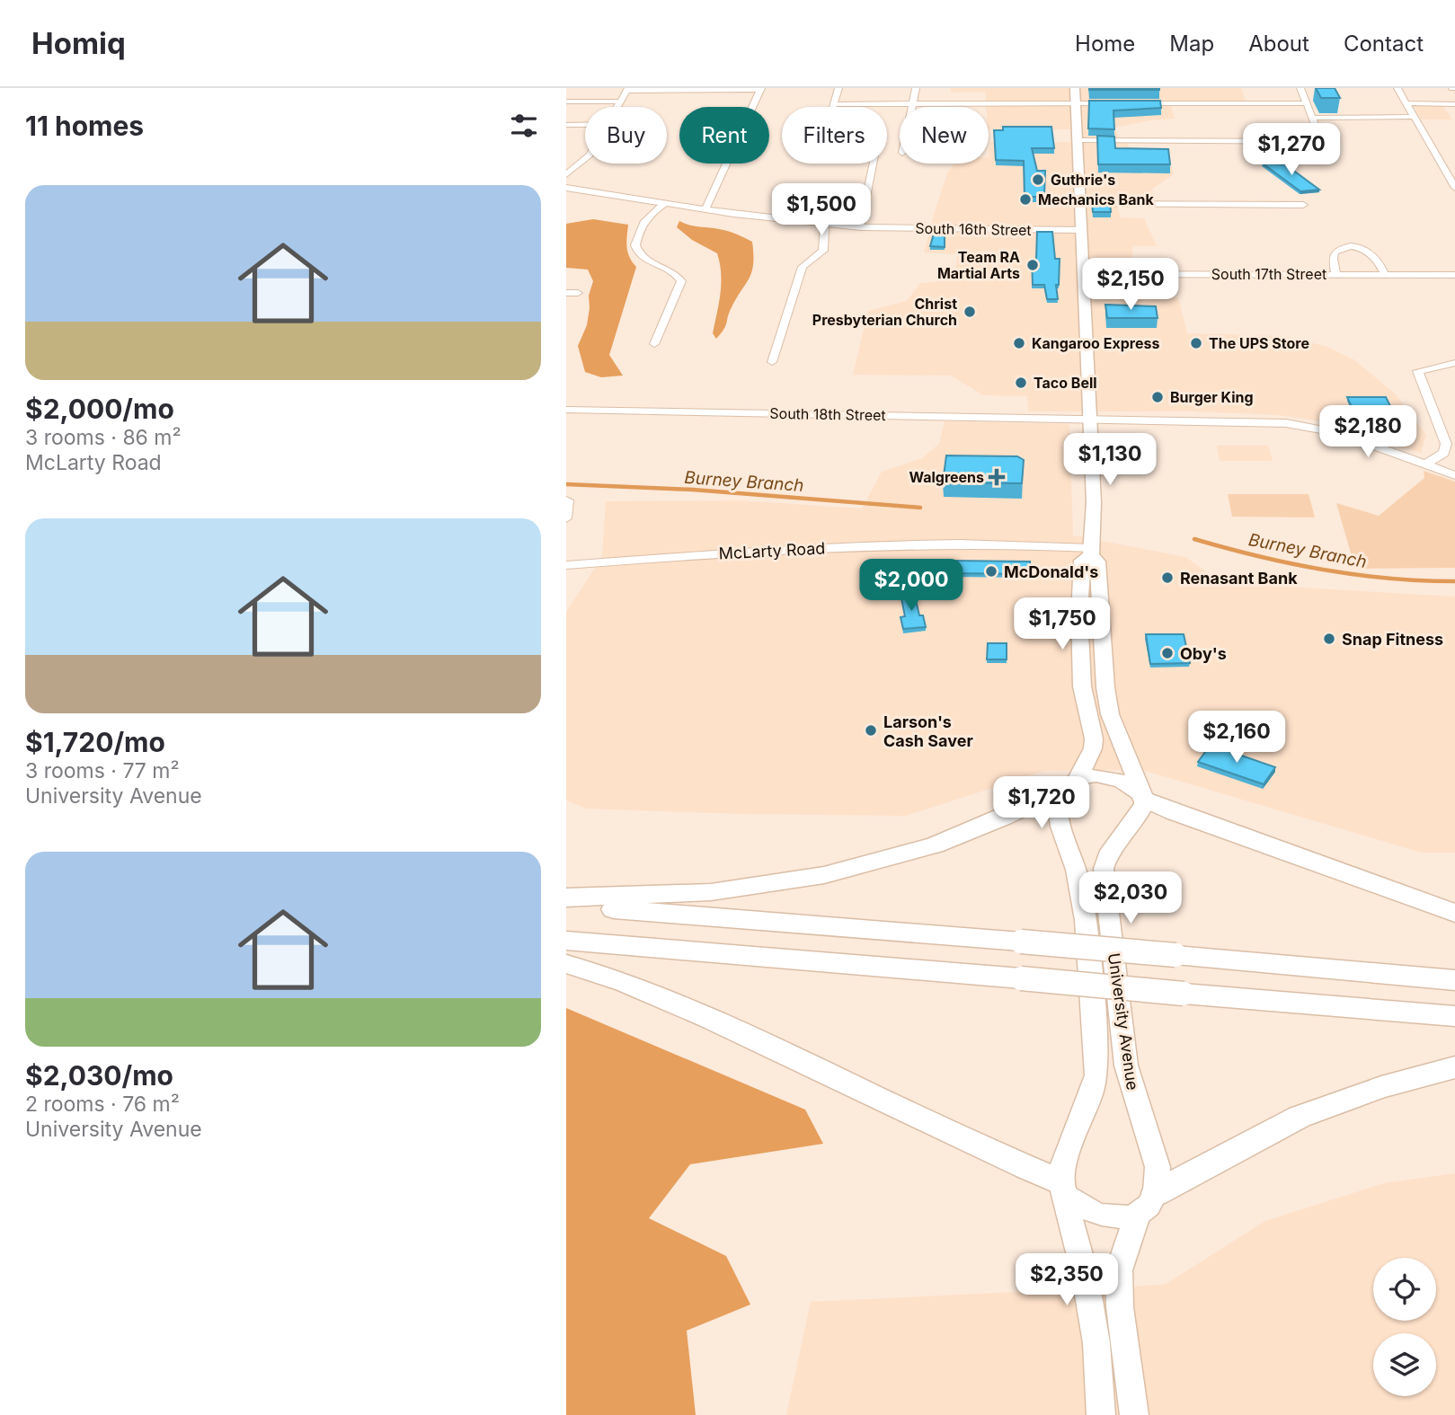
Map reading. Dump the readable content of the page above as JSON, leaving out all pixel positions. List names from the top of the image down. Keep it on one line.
{"streets":{"main road":["University Avenue"],"street":["South 16th Street","South 17th Street","South 18th Street","McLarty Road"]},"crossings":[["South 16th Street","University Avenue"],["South 17th Street","University Avenue"],["South 18th Street","University Avenue"],["McLarty Road","University Avenue"]],"water":["Burney Branch"],"places":{"other":["Guthrie's","Mechanics Bank","Team RA Martial Arts","Christ Presbyterian Church","Kangaroo Express","The UPS Store","Taco Bell","Burger King","McDonald's","Renasant Bank","Snap Fitness","Oby's","Larson's Cash Saver"],"health":["Walgreens"]},"page":{"header":"Homiq","nav":["Home","Map","About","Contact"],"heading":"11 homes","chip":["Buy","Rent","Filters","New"],"price":["$1,270","$1,500","$2,150","$2,180","$1,130","$2,000","$1,750","$2,160","$1,720","$2,030","$2,350"],"list":[{"name":"$2,000/mo","note":"3 rooms · 86 m² · McLarty Road"},{"name":"$1,720/mo","note":"3 rooms · 77 m² · University Avenue"},{"name":"$2,030/mo","note":"2 rooms · 76 m² · University Avenue"}]}}
